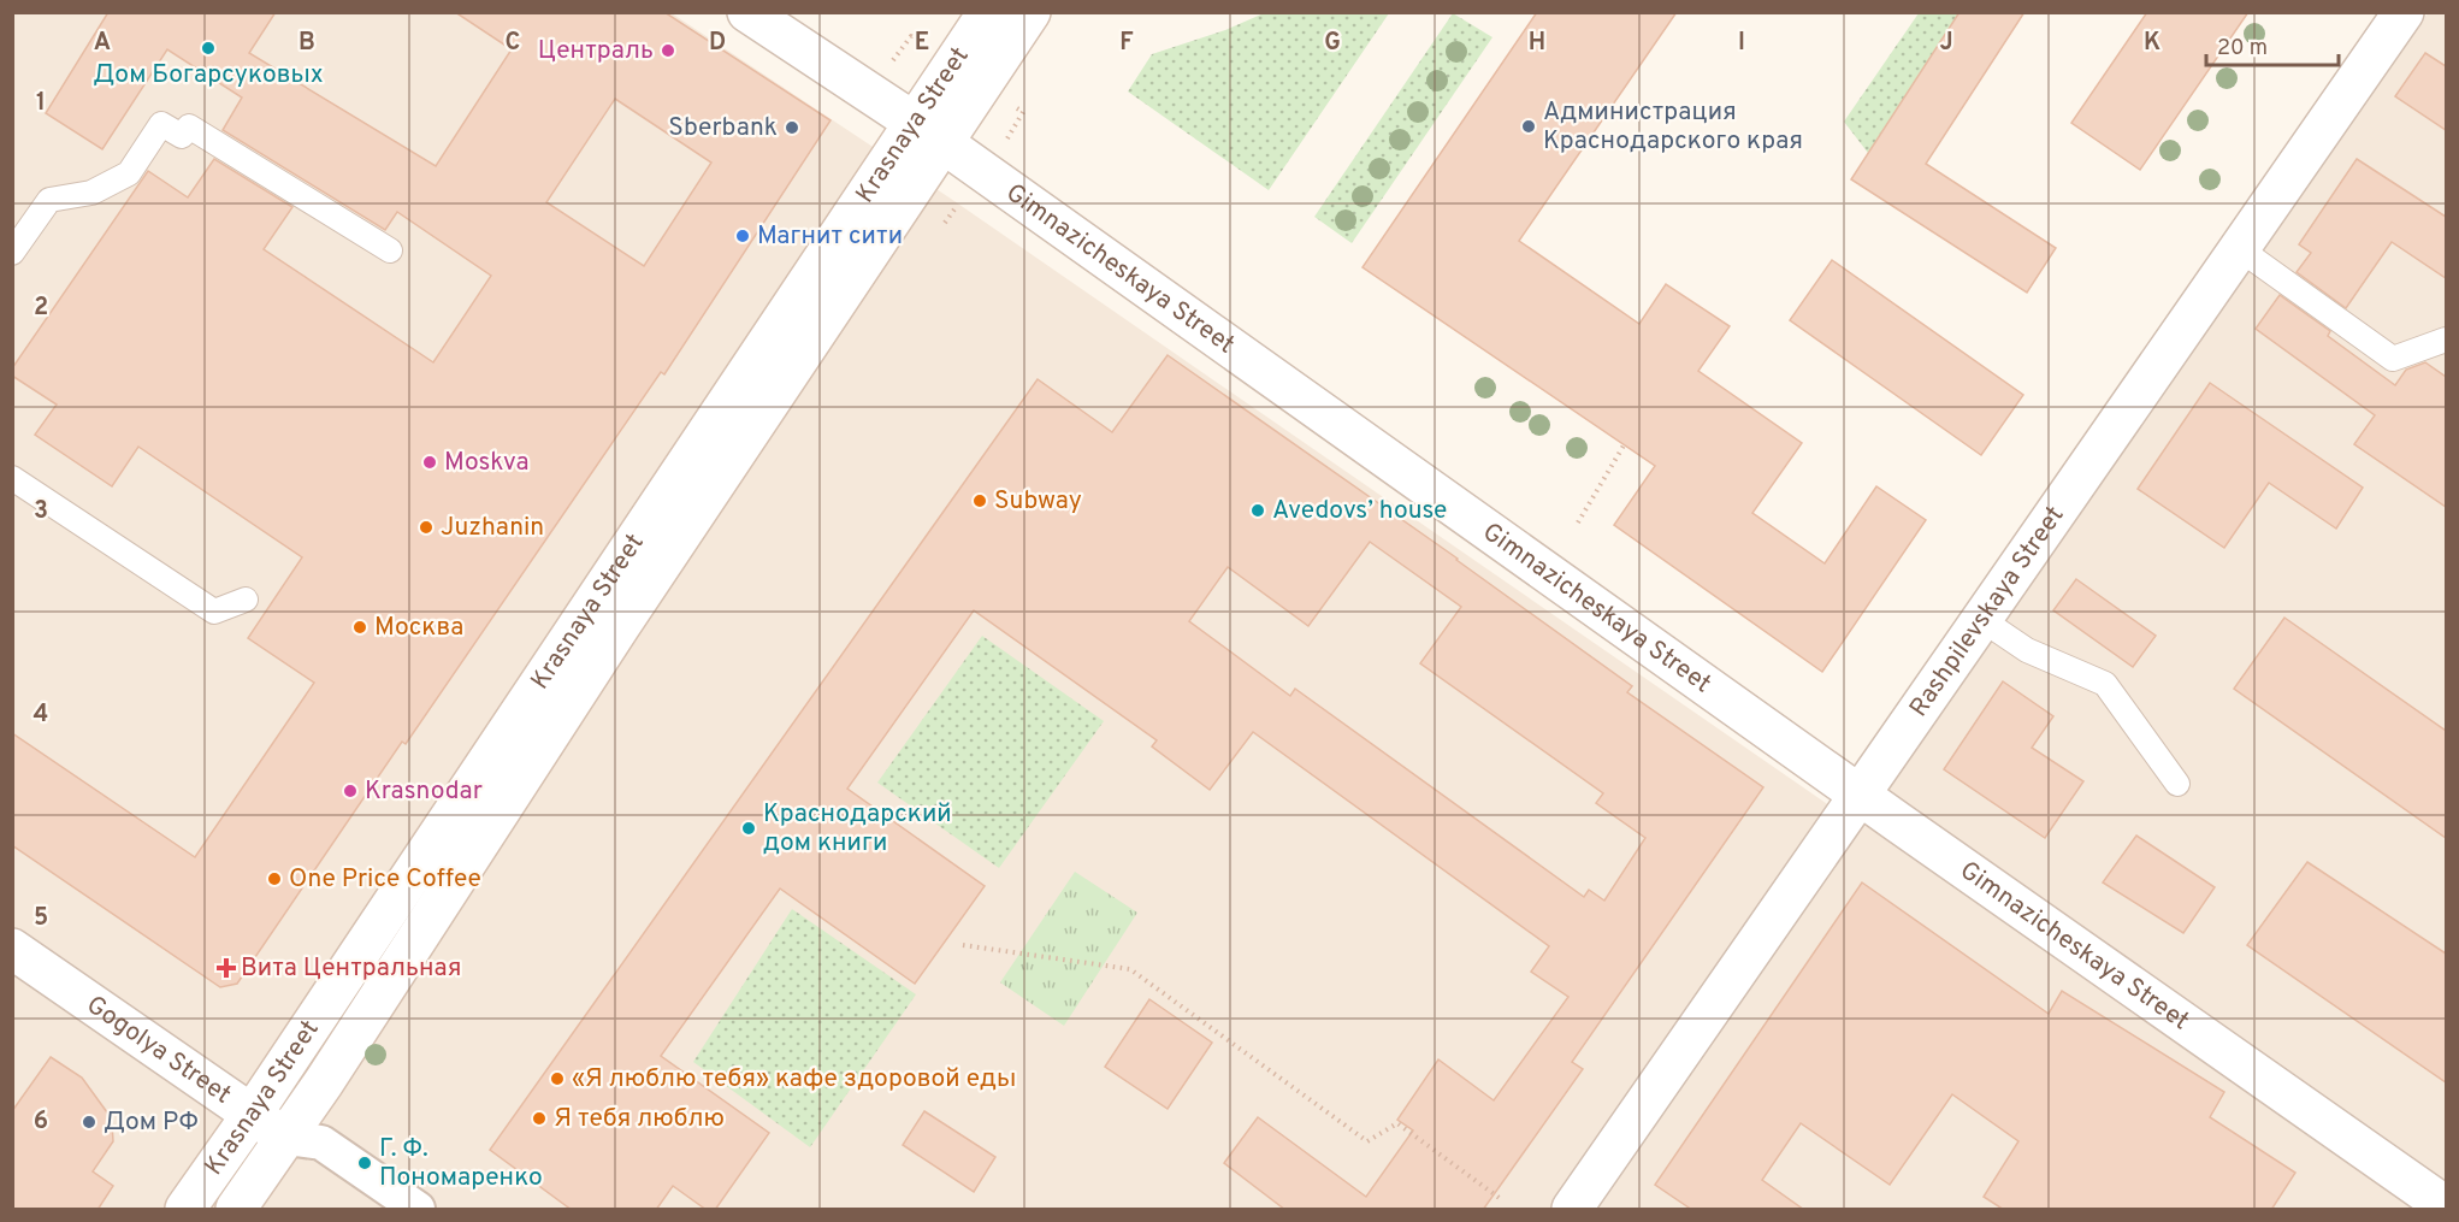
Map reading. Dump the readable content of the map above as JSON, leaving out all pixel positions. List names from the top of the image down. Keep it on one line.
{"streets":{"street":["Krasnaya Street","Gimnazicheskaya Street","Rashpilevskaya Street","Gogolya Street"]},"crossings":[["Krasnaya Street","Gimnazicheskaya Street"],["Krasnaya Street","Gogolya Street"],["Gimnazicheskaya Street","Rashpilevskaya Street"]],"places":{"other":["Дом Богарсуковых","Централь","Администрация Краснодарского края","Sberbank","Магнит сити","Moskva","Subway","Avedovs’ house","Juzhanin","Москва","Krasnodar","Краснодарский дом книги","One Price Coffee","«Я люблю тебя» кафе здоровой еды","Я тебя люблю","Дом РФ","Г. Ф. Пономаренко"],"health":["Вита Центральная"]},"scale_bar":"20 m","grid":{"columns":["A","B","C","D","E","F","G","H","I","J","K"],"rows":["1","2","3","4","5","6"]}}
